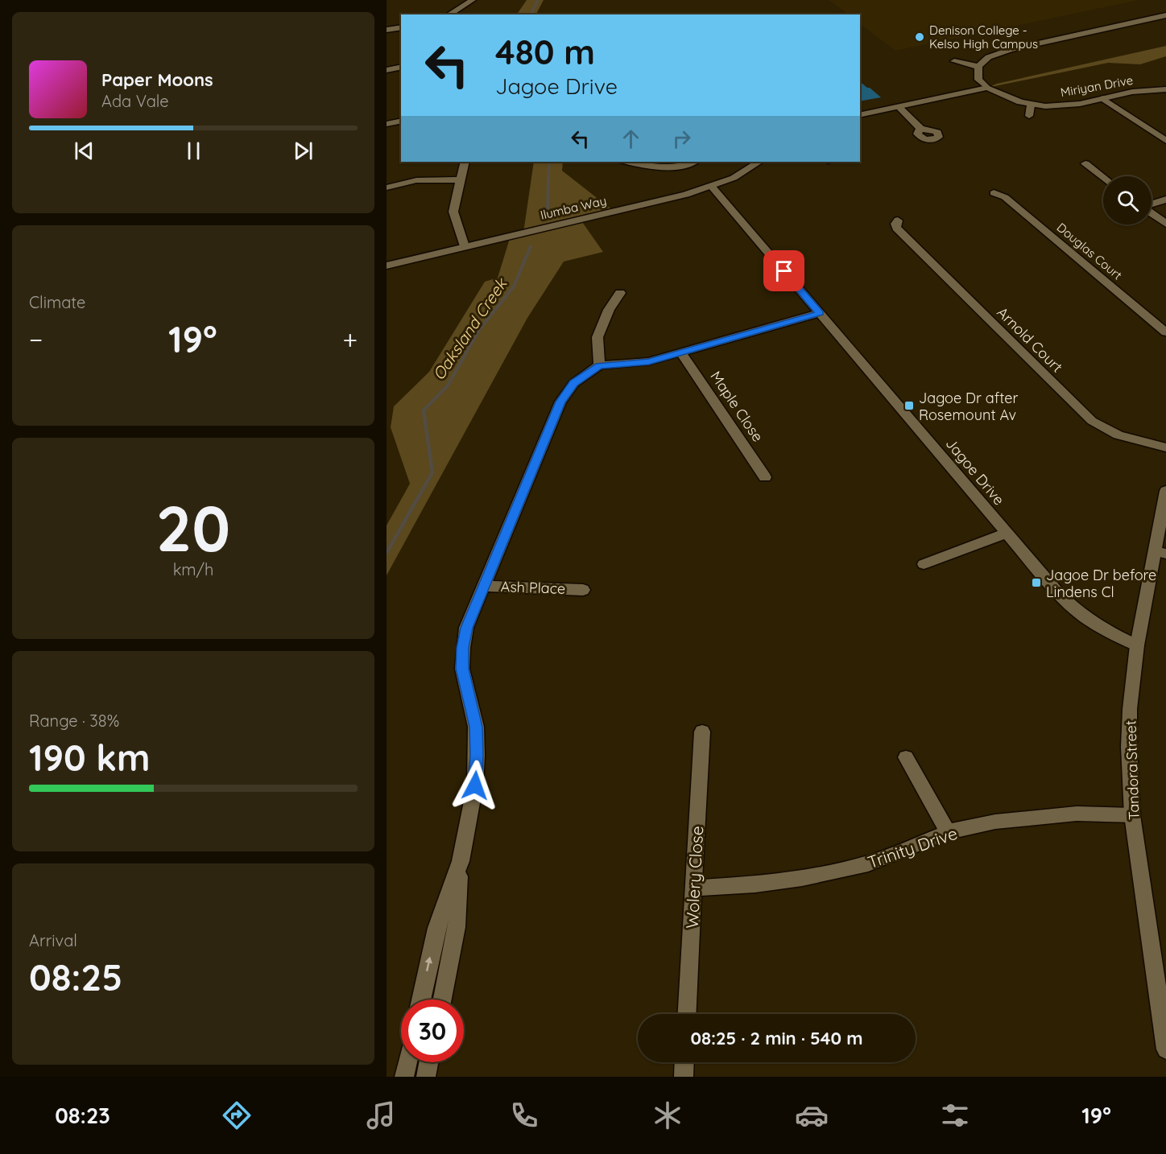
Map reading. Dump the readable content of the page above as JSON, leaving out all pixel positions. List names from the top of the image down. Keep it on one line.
{"streets":{"street":["Miriyan Drive","Ilumba Way","Douglas Court","Arnold Court","Maple Close","Jagoe Drive","Ash Place","Tandora Street","Trinity Drive","Wolery Close"]},"crossings":[["Ilumba Way","Jagoe Drive"],["Jagoe Drive","Tandora Street"],["Tandora Street","Trinity Drive"],["Trinity Drive","Wolery Close"]],"water":["Oaksland Creek"],"places":{"other":["Denison College - Kelso High Campus"],"transit":["Jagoe Dr after Rosemount Av","Jagoe Dr before Lindens Cl"]},"page":{"turn":["480 m","Jagoe Drive"],"song":["Paper Moons","Ada Vale"],"tile":["Climate",["20","km/h"],["Range · 38%","190 km"],["Arrival","08:25"]],"heat":["−","19°","+"],"limit":"30","trip":"08:25 · 2 min · 540 m","tabs":["08:23","19°"]}}
